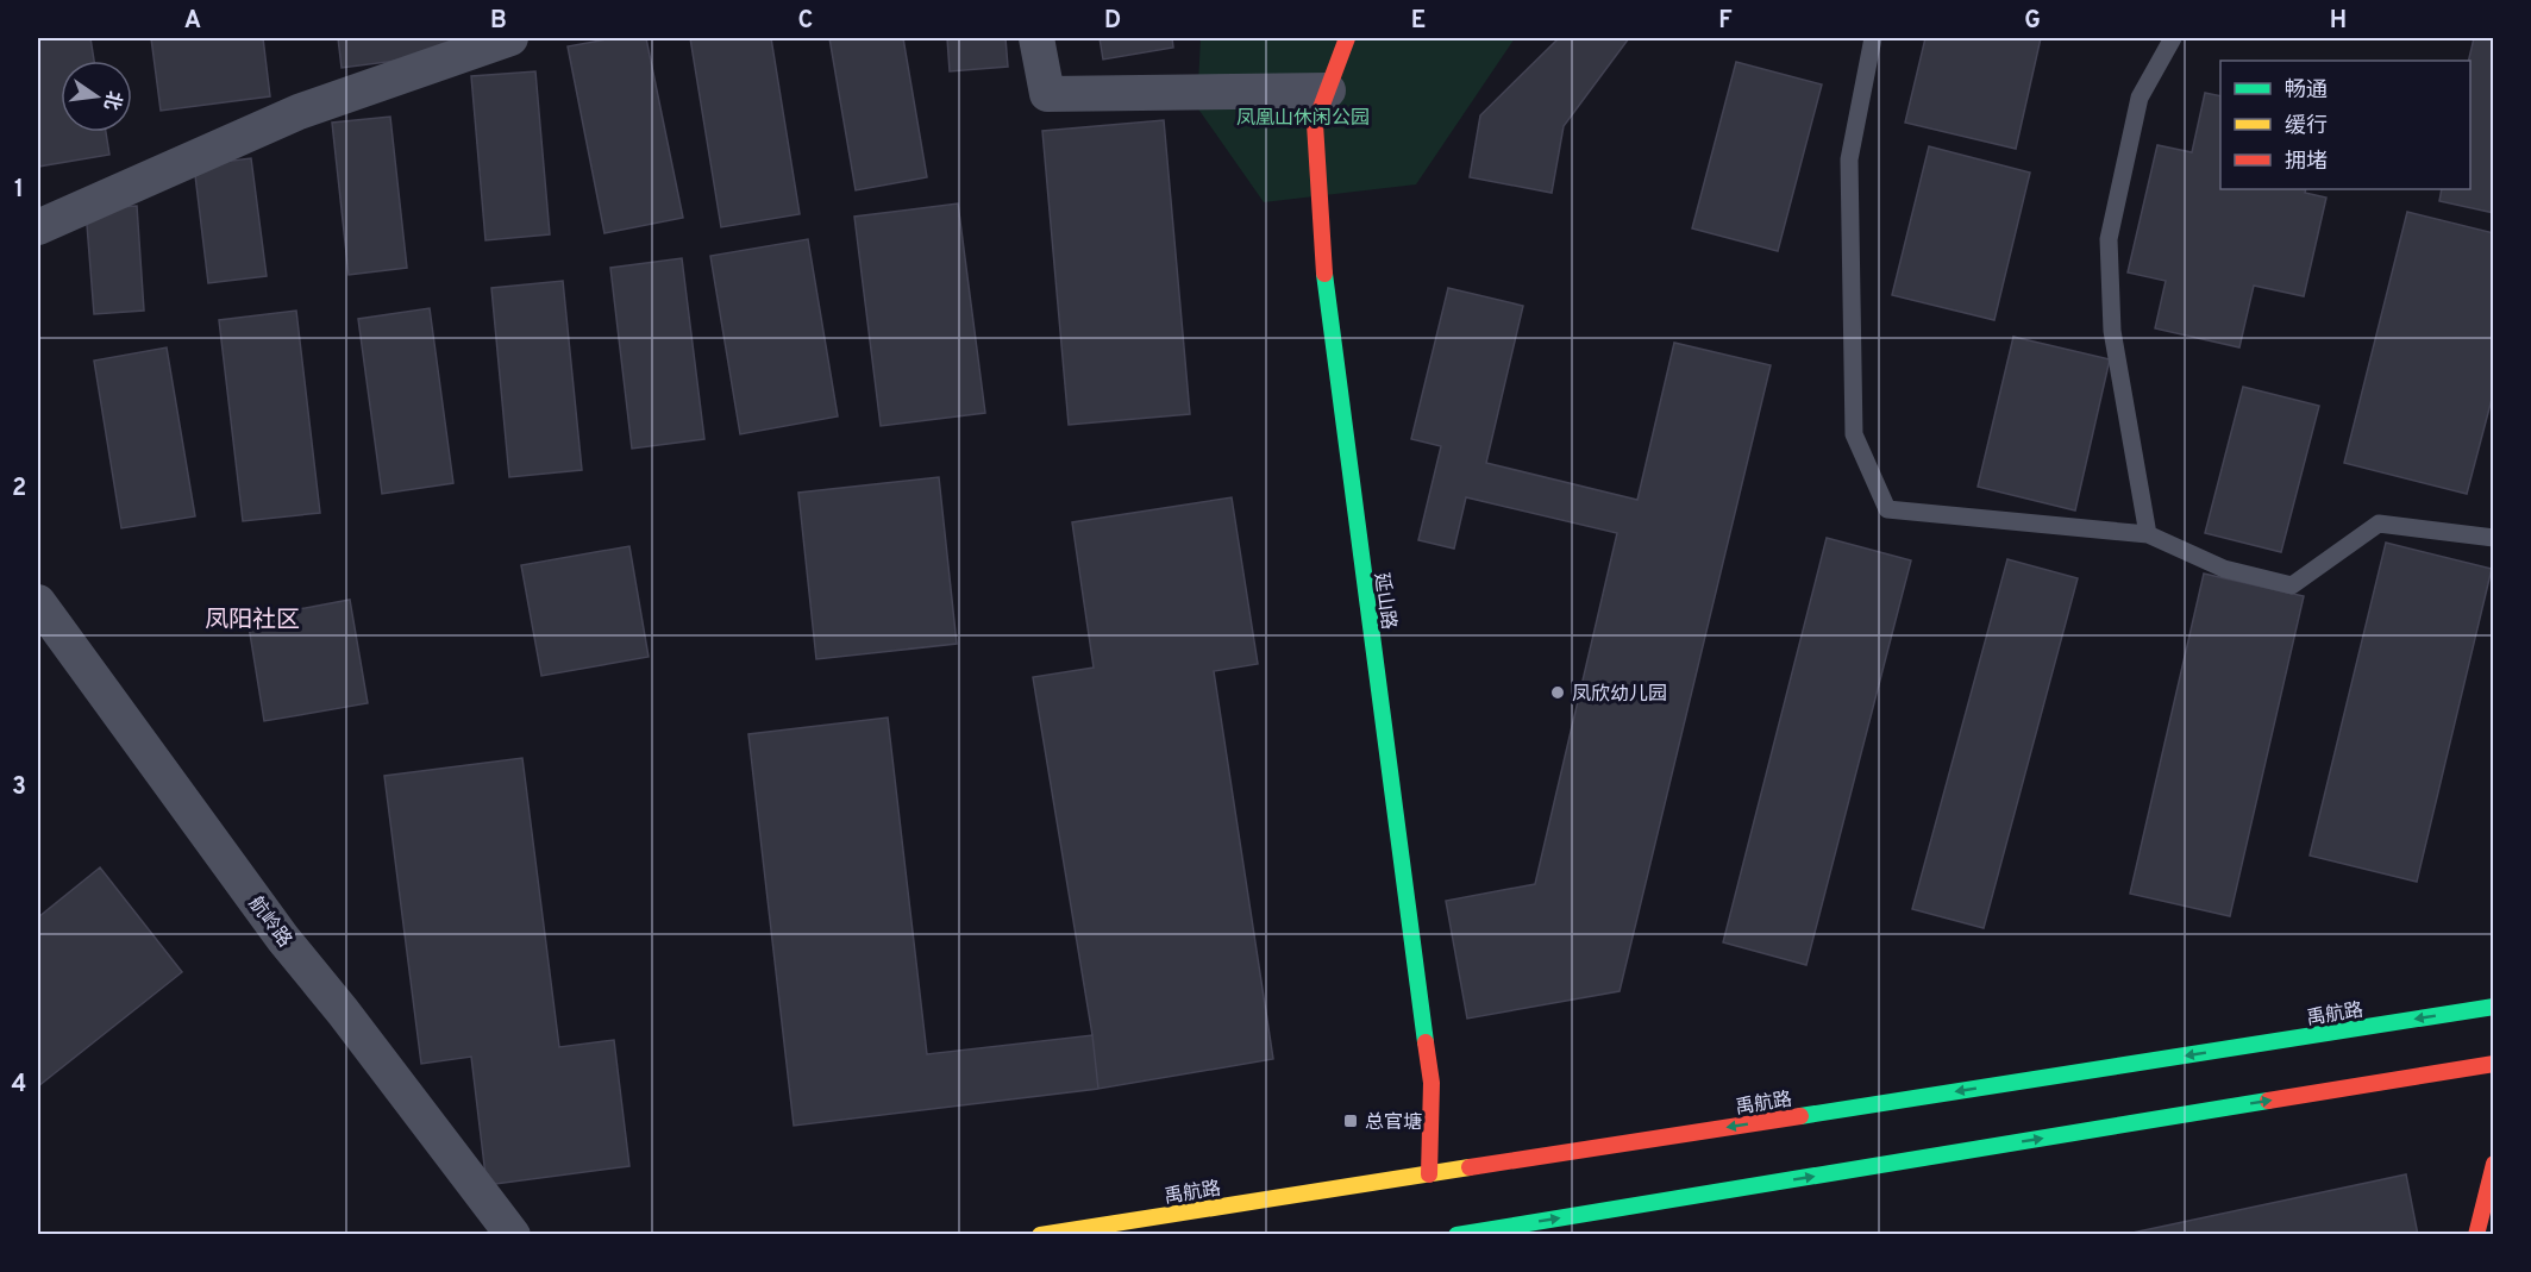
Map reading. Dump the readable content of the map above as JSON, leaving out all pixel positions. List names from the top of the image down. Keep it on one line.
{"streets":{"main road":["延山路","禹航路"],"street":["航岭路"]},"crossings":[["延山路","禹航路"]],"districts":["凤阳社区"],"parks":["凤凰山休闲公园"],"places":{"other":["凤欣幼儿园"],"transit":["总官塘"]},"legend":["畅通","缓行","拥堵"],"north":"right","grid":{"columns":["A","B","C","D","E","F","G","H"],"rows":["1","2","3","4"]}}
